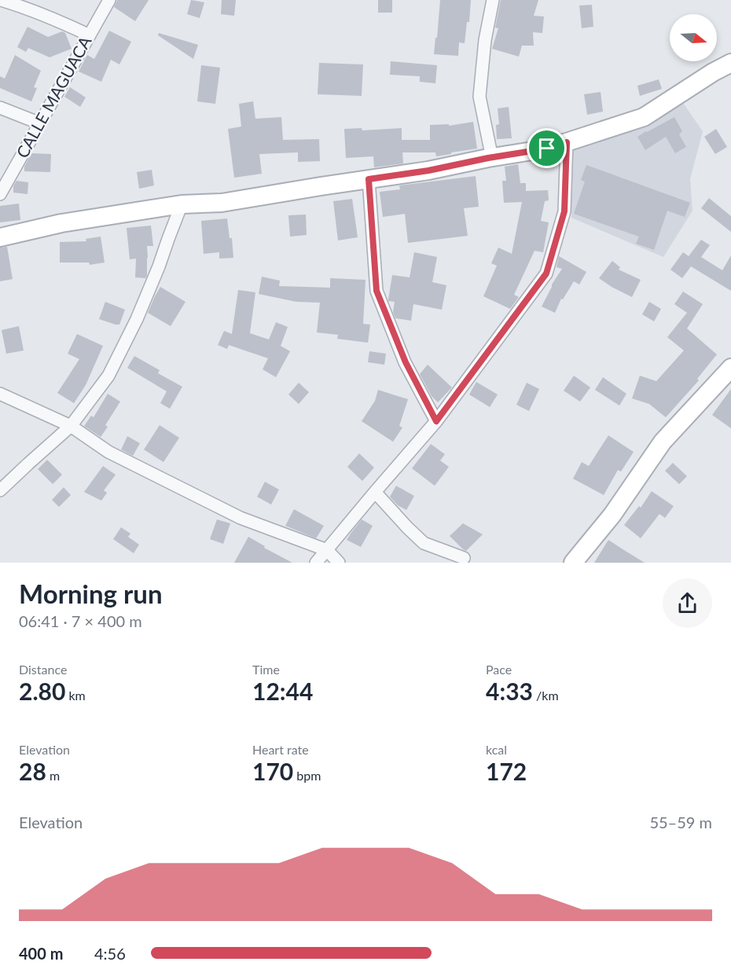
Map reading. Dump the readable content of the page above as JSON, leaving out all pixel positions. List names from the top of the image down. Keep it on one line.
{"streets":{"street":["CALLE MAGUACA"]},"north":"right","page":{"heading":["Morning run","06:41 · 7 × 400 m"],"stats":[["Distance","2.80 km"],["Time","12:44"],["Pace","4:33 /km"],["Elevation","28 m"],["Heart rate","170 bpm"],["kcal","172"]],"chart":["Elevation","55–59 m"],"list":[{"name":"400 m","note":"4:56"}]}}
